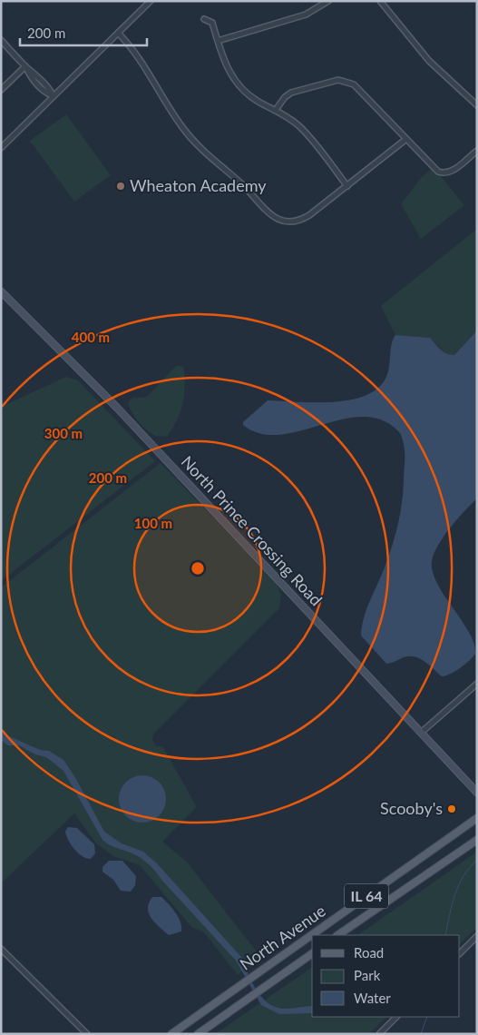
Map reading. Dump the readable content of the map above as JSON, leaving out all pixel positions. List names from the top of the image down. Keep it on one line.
{"streets":{"main road":["IL 64","North Avenue"],"street":["North Prince Crossing Road"]},"places":["Wheaton Academy","Scooby's"],"legend":["Road","Park","Water"],"scale_bar":"200 m","rings":["400 m","300 m","200 m","100 m"]}
